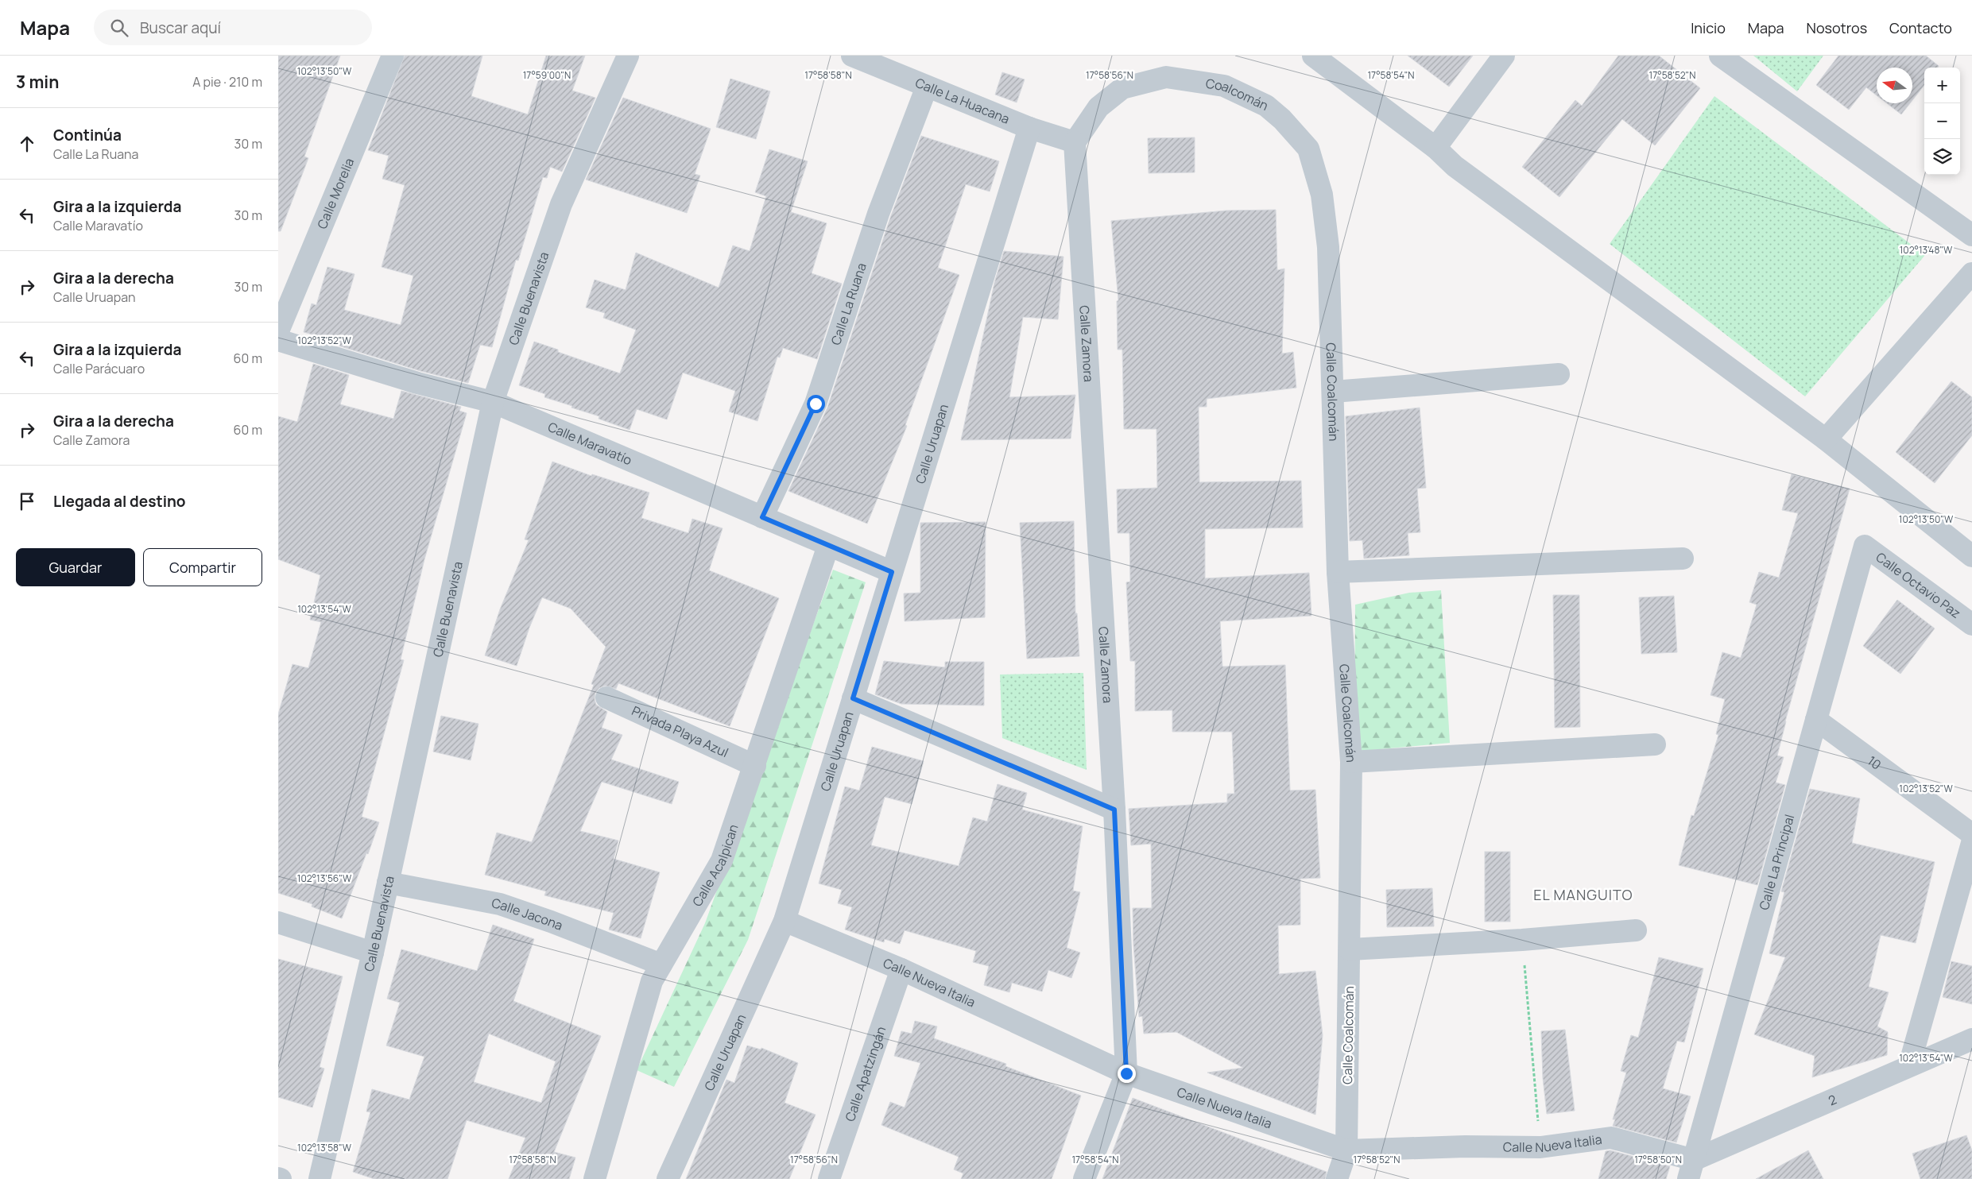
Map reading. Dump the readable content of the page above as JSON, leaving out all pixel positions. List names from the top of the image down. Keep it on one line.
{"streets":{"street":["Coalcomán","Calle La Huacana","Calle Morelia","Calle Buenavista","Calle La Ruana","Calle Zamora","Calle Coalcomán","Calle Maravatío","Calle Uruapan","Calle Octavio Paz","Privada Playa Azul","10","Calle La Principal","Calle Acalpican","Calle Jacona","Calle Nueva Italia","Calle Apatzingán","2"]},"crossings":[["Coalcomán","Calle La Huacana"],["Coalcomán","Calle Zamora"],["Coalcomán","Calle Coalcomán"],["Calle La Huacana","Calle La Ruana"],["Calle La Huacana","Calle Zamora"],["Calle La Huacana","Calle Uruapan"],["Calle Buenavista","Calle Maravatío"],["Calle Buenavista","Calle Jacona"],["Calle La Ruana","Calle Maravatío"],["Calle Zamora","Calle Nueva Italia"],["Calle Coalcomán","Calle Nueva Italia"],["Calle Maravatío","Calle Uruapan"],["Calle Maravatío","Calle Acalpican"],["Calle Uruapan","Calle Nueva Italia"],["Calle Octavio Paz","Calle La Principal"],["Privada Playa Azul","Calle Acalpican"],["10","Calle La Principal"],["Calle La Principal","Calle Nueva Italia"],["Calle La Principal","2"],["Calle Acalpican","Calle Jacona"],["Calle Nueva Italia","Calle Apatzingán"],["Calle Nueva Italia","2"]],"districts":["EL MANGUITO"],"north":"left","page":{"header":"Mapa","search":"Buscar aquí","nav":["Inicio","Mapa","Nosotros","Contacto"],"heading":["3 min","A pie · 210 m"],"map_buttons":["+","−"],"list":[["Continúa","Calle La Ruana","30 m"],["Gira a la izquierda","Calle Maravatío","30 m"],["Gira a la derecha","Calle Uruapan","30 m"],["Gira a la izquierda","Calle Parácuaro","60 m"],["Gira a la derecha","Calle Zamora","60 m"],"Llegada al destino"],"buttons":["Guardar","Compartir"]},"coordinates":["102°13'50\"W","17°59'00\"N","17°58'58\"N","17°58'56\"N","17°58'54\"N","17°58'52\"N","102°13'48\"W","102°13'52\"W","102°13'54\"W","102°13'56\"W","102°13'58\"W","17°58'50\"N"]}
